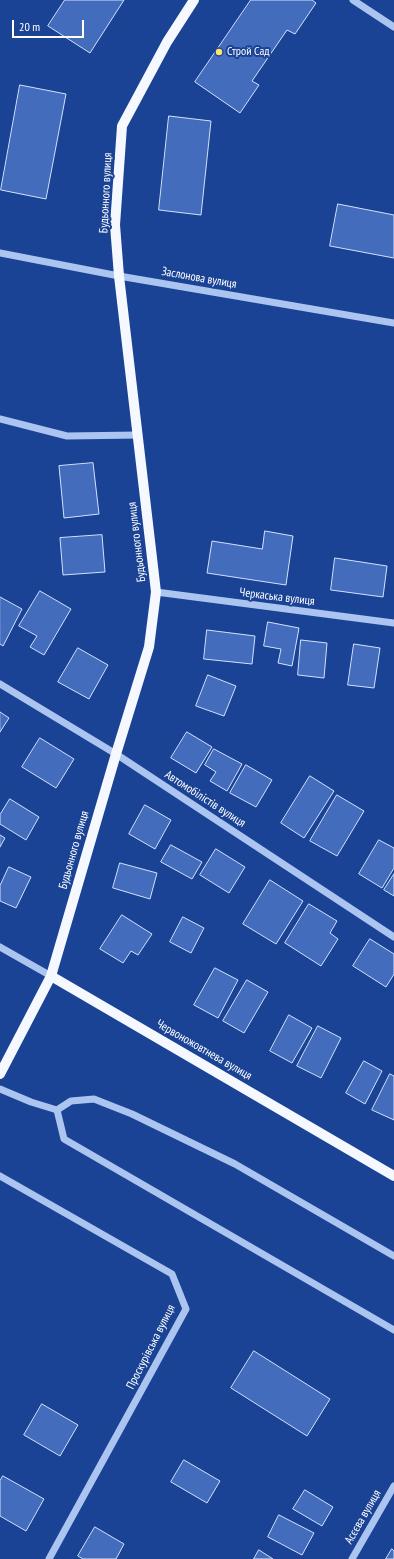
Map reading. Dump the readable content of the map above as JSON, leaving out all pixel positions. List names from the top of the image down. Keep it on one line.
{"streets":{"main road":["Будьонного вулиця","Червоножовтнева вулиця"],"street":["Заслонова вулиця","Черкаська вулиця","Автомобілістів вулиця","Проскурівська вулиця","Асєєва вулиця"]},"crossings":[["Будьонного вулиця","Заслонова вулиця"],["Будьонного вулиця","Черкаська вулиця"],["Будьонного вулиця","Автомобілістів вулиця"],["Будьонного вулиця","Червоножовтнева вулиця"]],"places":["Строй Сад"],"scale_bar":"20 m"}
